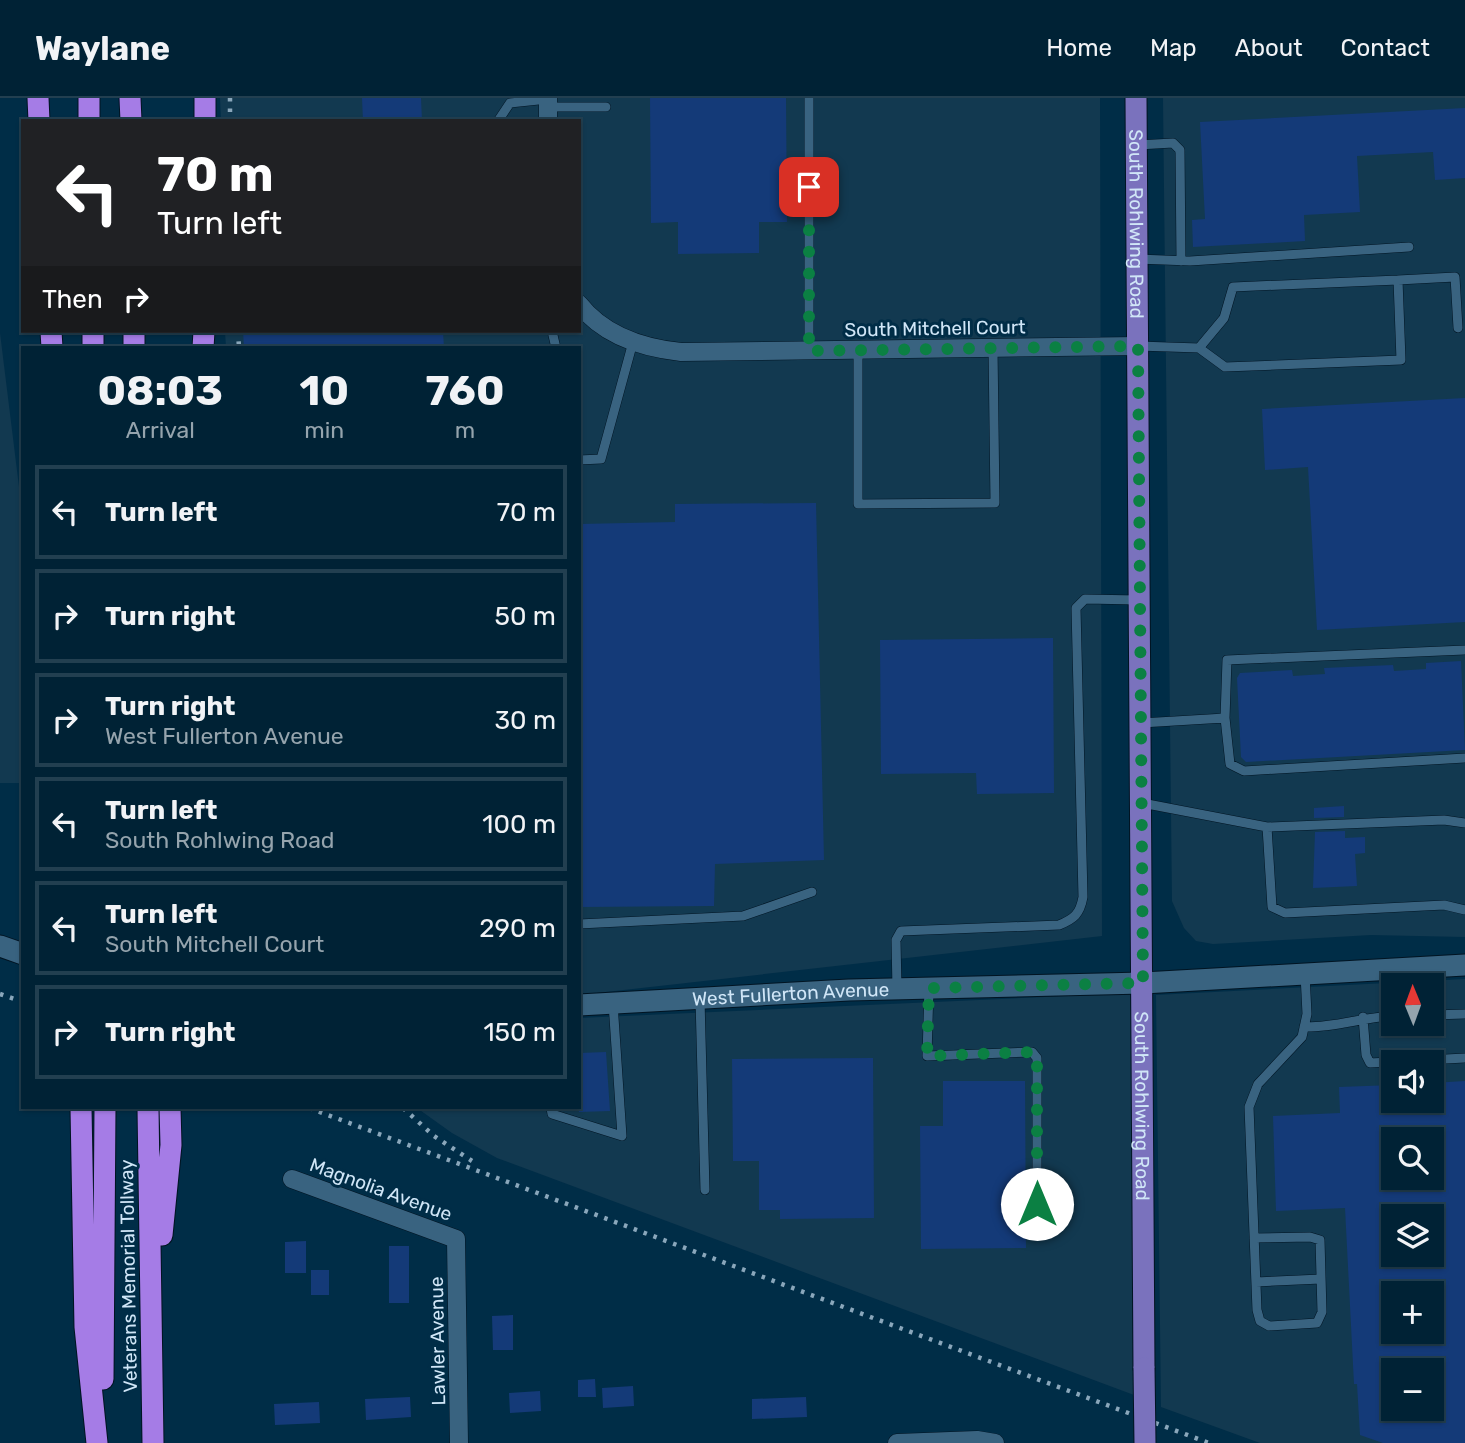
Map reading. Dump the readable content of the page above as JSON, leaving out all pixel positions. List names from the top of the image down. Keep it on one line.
{"streets":{"highway":["Veterans Memorial Tollway"],"main road":["South Rohlwing Road"],"street":["South Mitchell Court","West Fullerton Avenue","Magnolia Avenue","Lawler Avenue"]},"crossings":[["South Rohlwing Road","South Mitchell Court"],["South Rohlwing Road","West Fullerton Avenue"],["Magnolia Avenue","Lawler Avenue"]],"north":"top","page":{"header":"Waylane","nav":["Home","Map","About","Contact"],"turn":["70 m","Turn left"],"then":"Then","eta":["08:03","Arrival","10","min","760","m"],"list":[{"name":"Turn left","value":"70 m"},{"name":"Turn right","value":"50 m"},{"name":"Turn right","note":"West Fullerton Avenue","value":"30 m"},{"name":"Turn left","note":"South Rohlwing Road","value":"100 m"},{"name":"Turn left","note":"South Mitchell Court","value":"290 m"},{"name":"Turn right","value":"150 m"}],"map_buttons":["+","−"]}}
